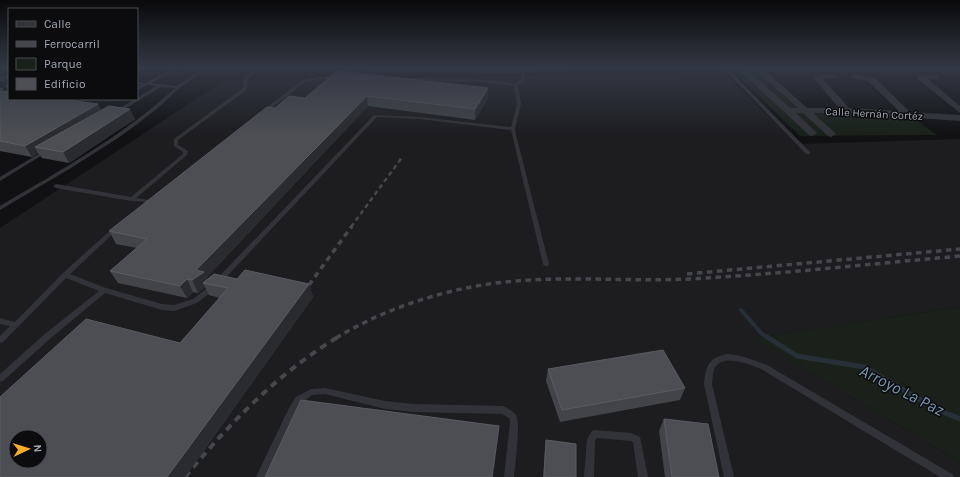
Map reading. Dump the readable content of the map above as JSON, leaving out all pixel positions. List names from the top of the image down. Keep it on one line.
{"streets":{"street":["Calle Hernán Cortéz"]},"water":["Arroyo La Paz"],"legend":["Calle","Ferrocarril","Parque","Edificio"],"north":"right"}
